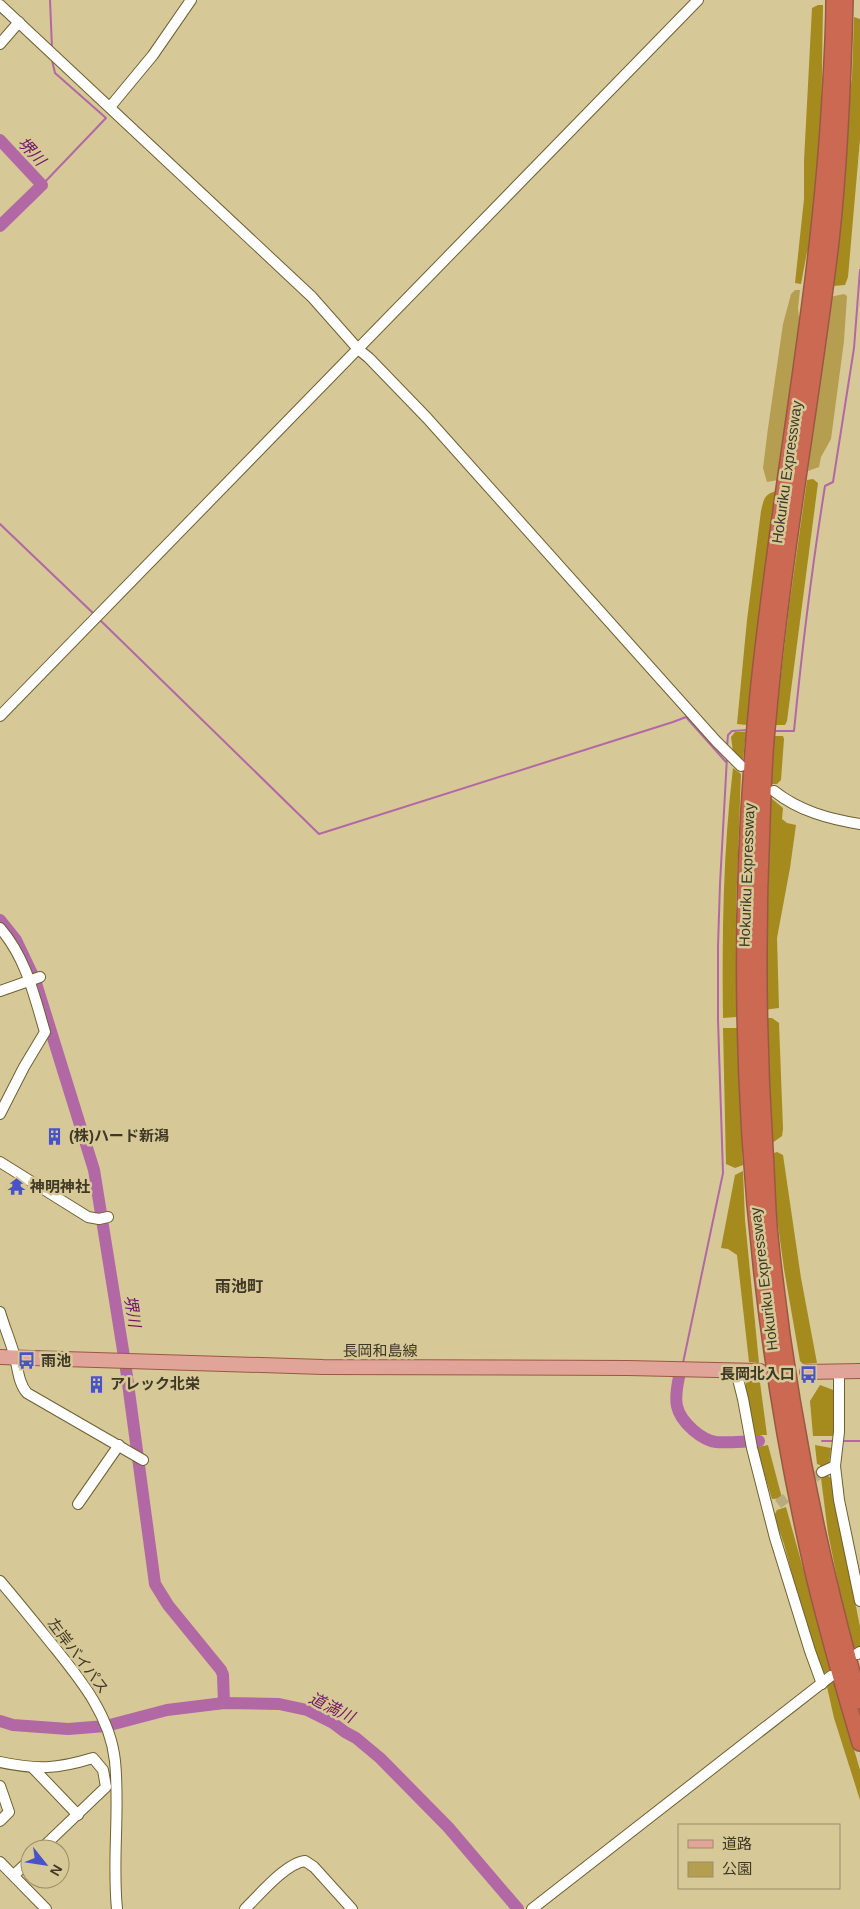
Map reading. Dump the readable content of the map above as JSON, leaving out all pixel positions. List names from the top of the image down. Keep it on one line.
{"streets":{"highway":["Hokuriku Expressway"],"main road":["長岡和島線"],"street":["左岸バイパス"]},"districts":["雨池町"],"water":["堺川","道満川"],"places":{"building":["(株)ハード新潟","アレック北栄"],"temple":["神明神社"],"bus stop":["雨池","長岡北入口"]},"legend":["道路","公園"],"north":"bottom right"}
